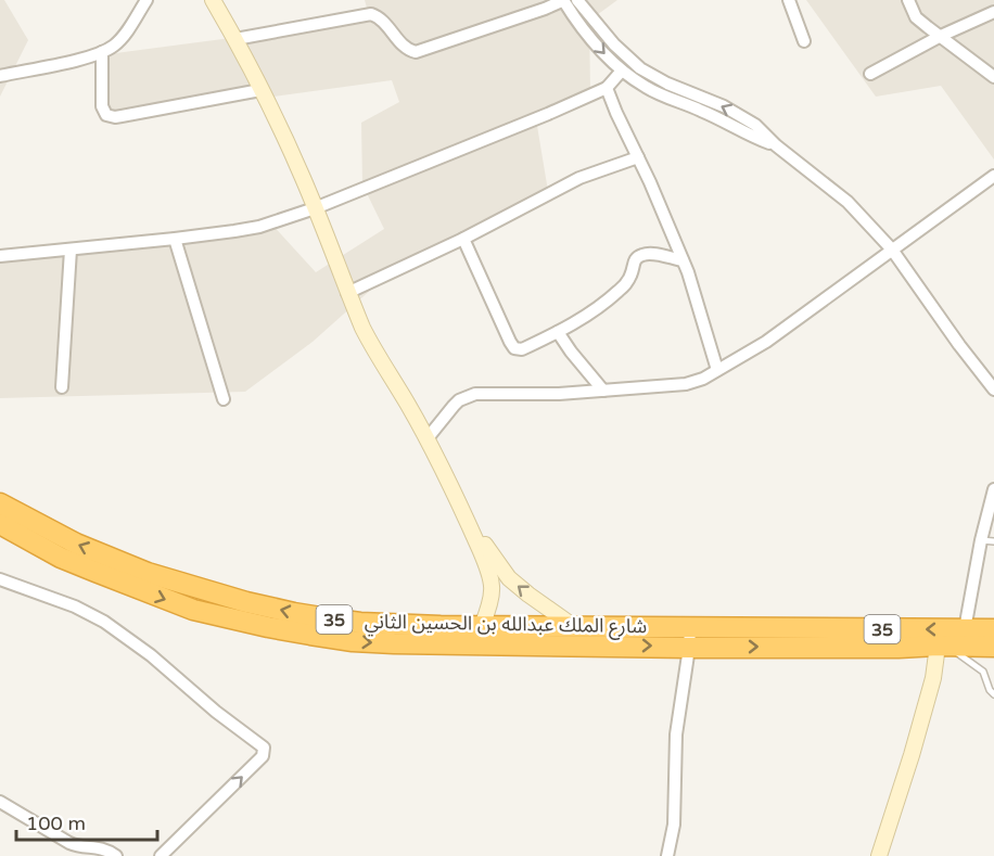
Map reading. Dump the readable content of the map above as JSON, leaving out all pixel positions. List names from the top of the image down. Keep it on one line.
{"streets":{"highway":["35","شارع الملك عبدالله بن الحسين الثاني"]},"scale_bar":"100 m"}
